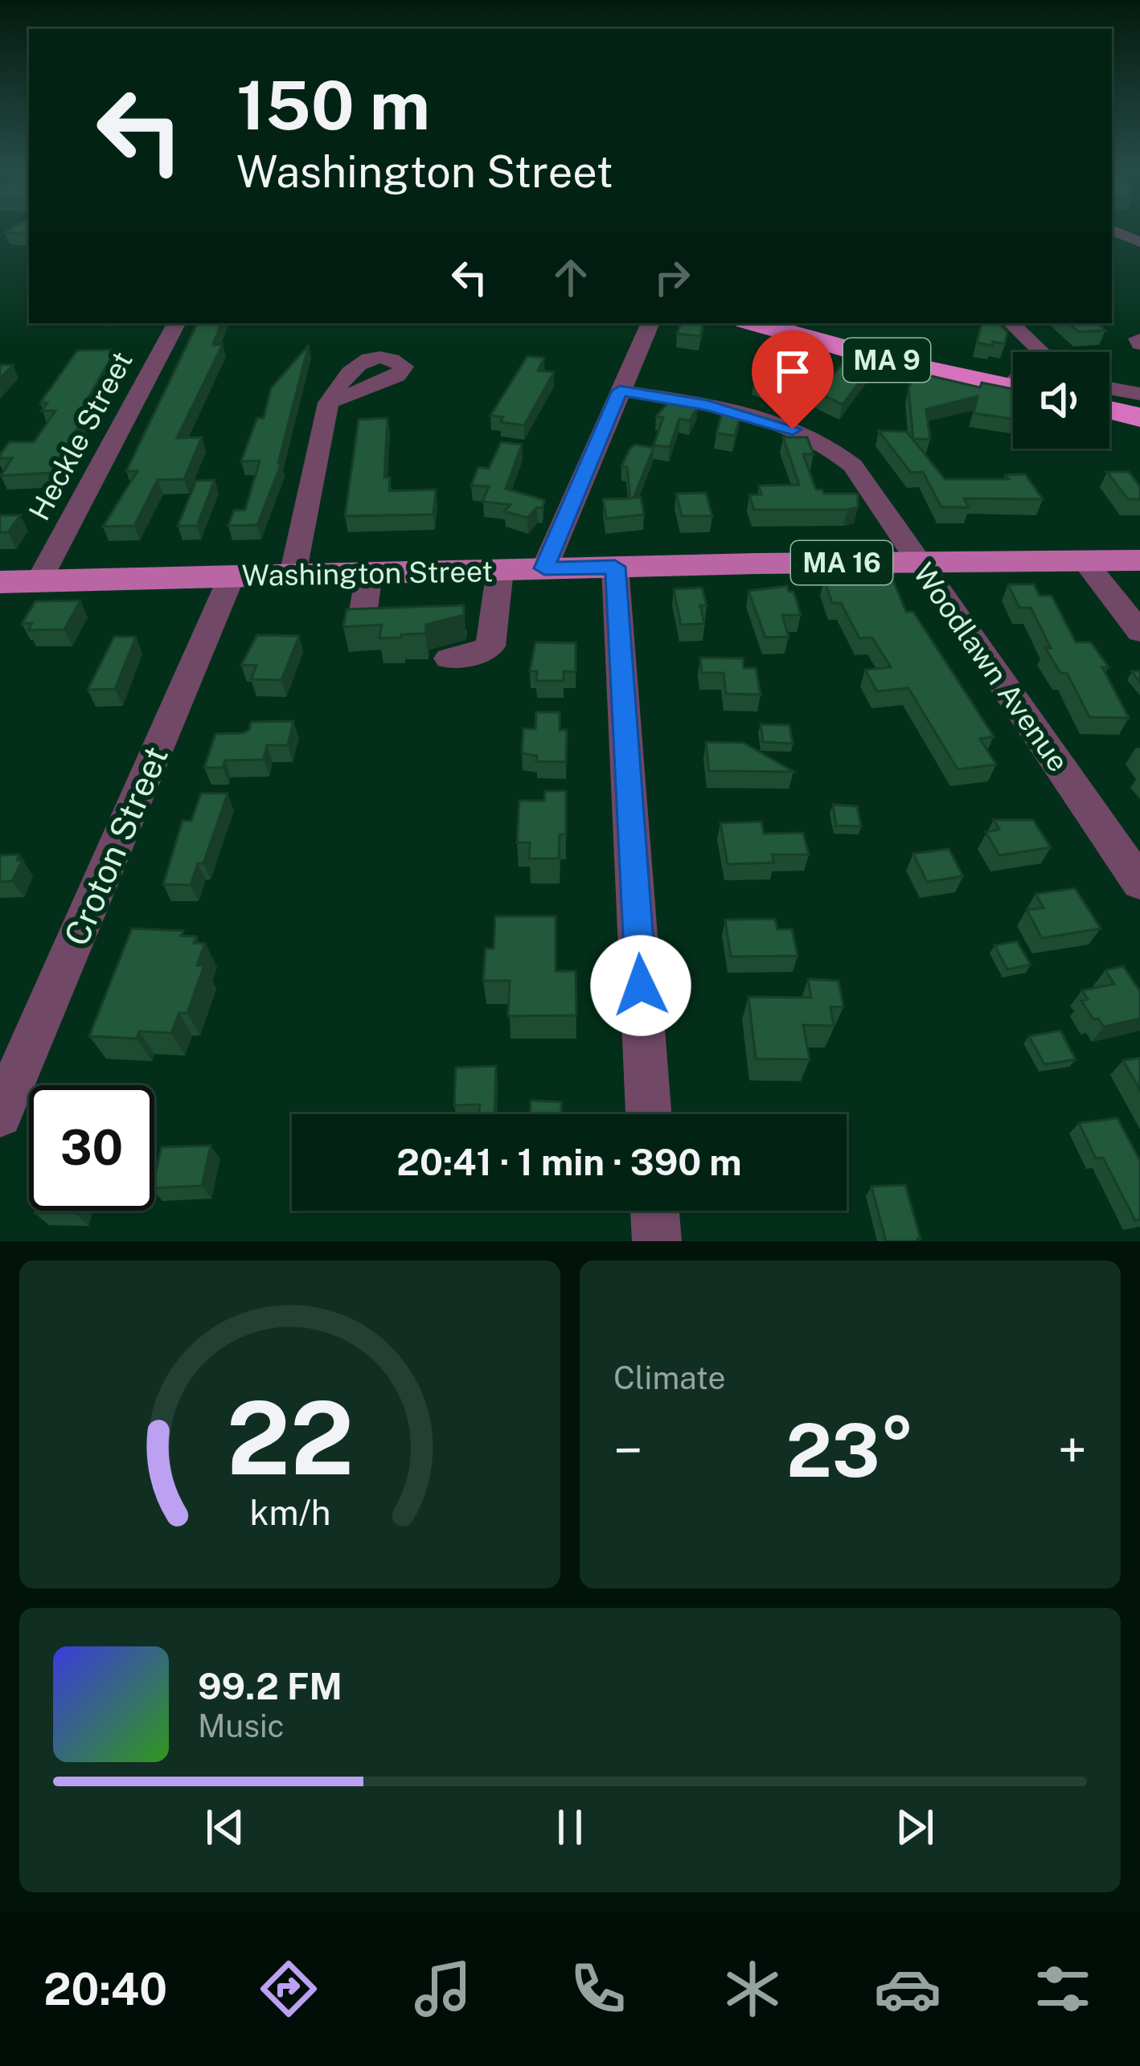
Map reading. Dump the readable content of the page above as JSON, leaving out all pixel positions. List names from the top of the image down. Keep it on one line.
{"streets":{"highway":["MA 9"],"main road":["MA 16","Washington Street"],"street":["Heckle Street","Woodlawn Avenue","Croton Street"]},"crossings":[["Heckle Street","Washington Street"],["Washington Street","Woodlawn Avenue"],["Washington Street","Croton Street"]],"page":{"turn":["150 m","Washington Street"],"limit":"30","trip":"20:41 · 1 min · 390 m","tile":"Climate","heat":["−","23°","+"],"song":["99.2 FM","Music"],"tabs":"20:40","gauge":["22","km/h"]}}
